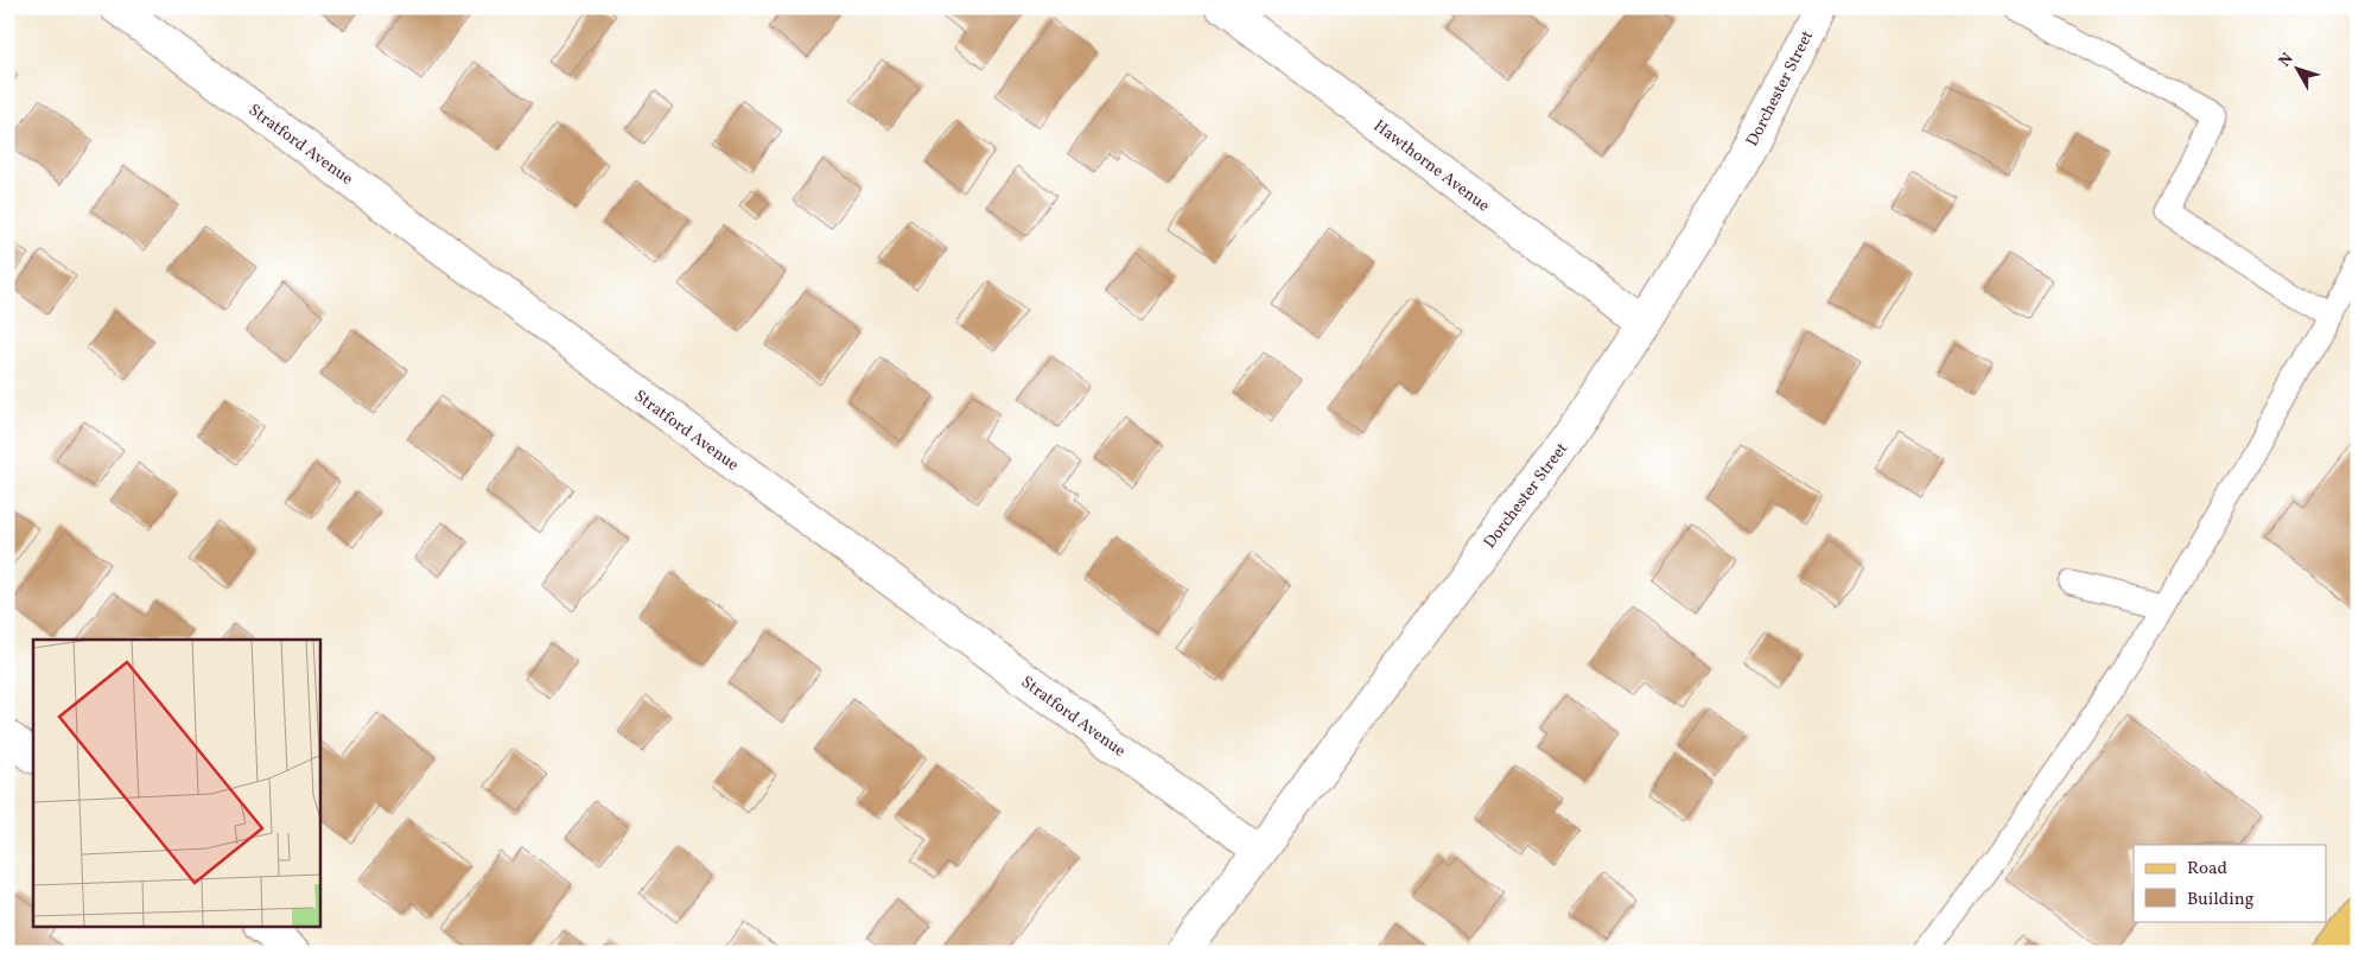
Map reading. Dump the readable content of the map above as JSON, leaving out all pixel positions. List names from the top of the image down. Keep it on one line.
{"streets":{"street":["Dorchester Street","Stratford Avenue","Hawthorne Avenue"]},"crossings":[["Dorchester Street","Stratford Avenue"],["Dorchester Street","Hawthorne Avenue"]],"legend":["Road","Building"],"north":"top left"}
